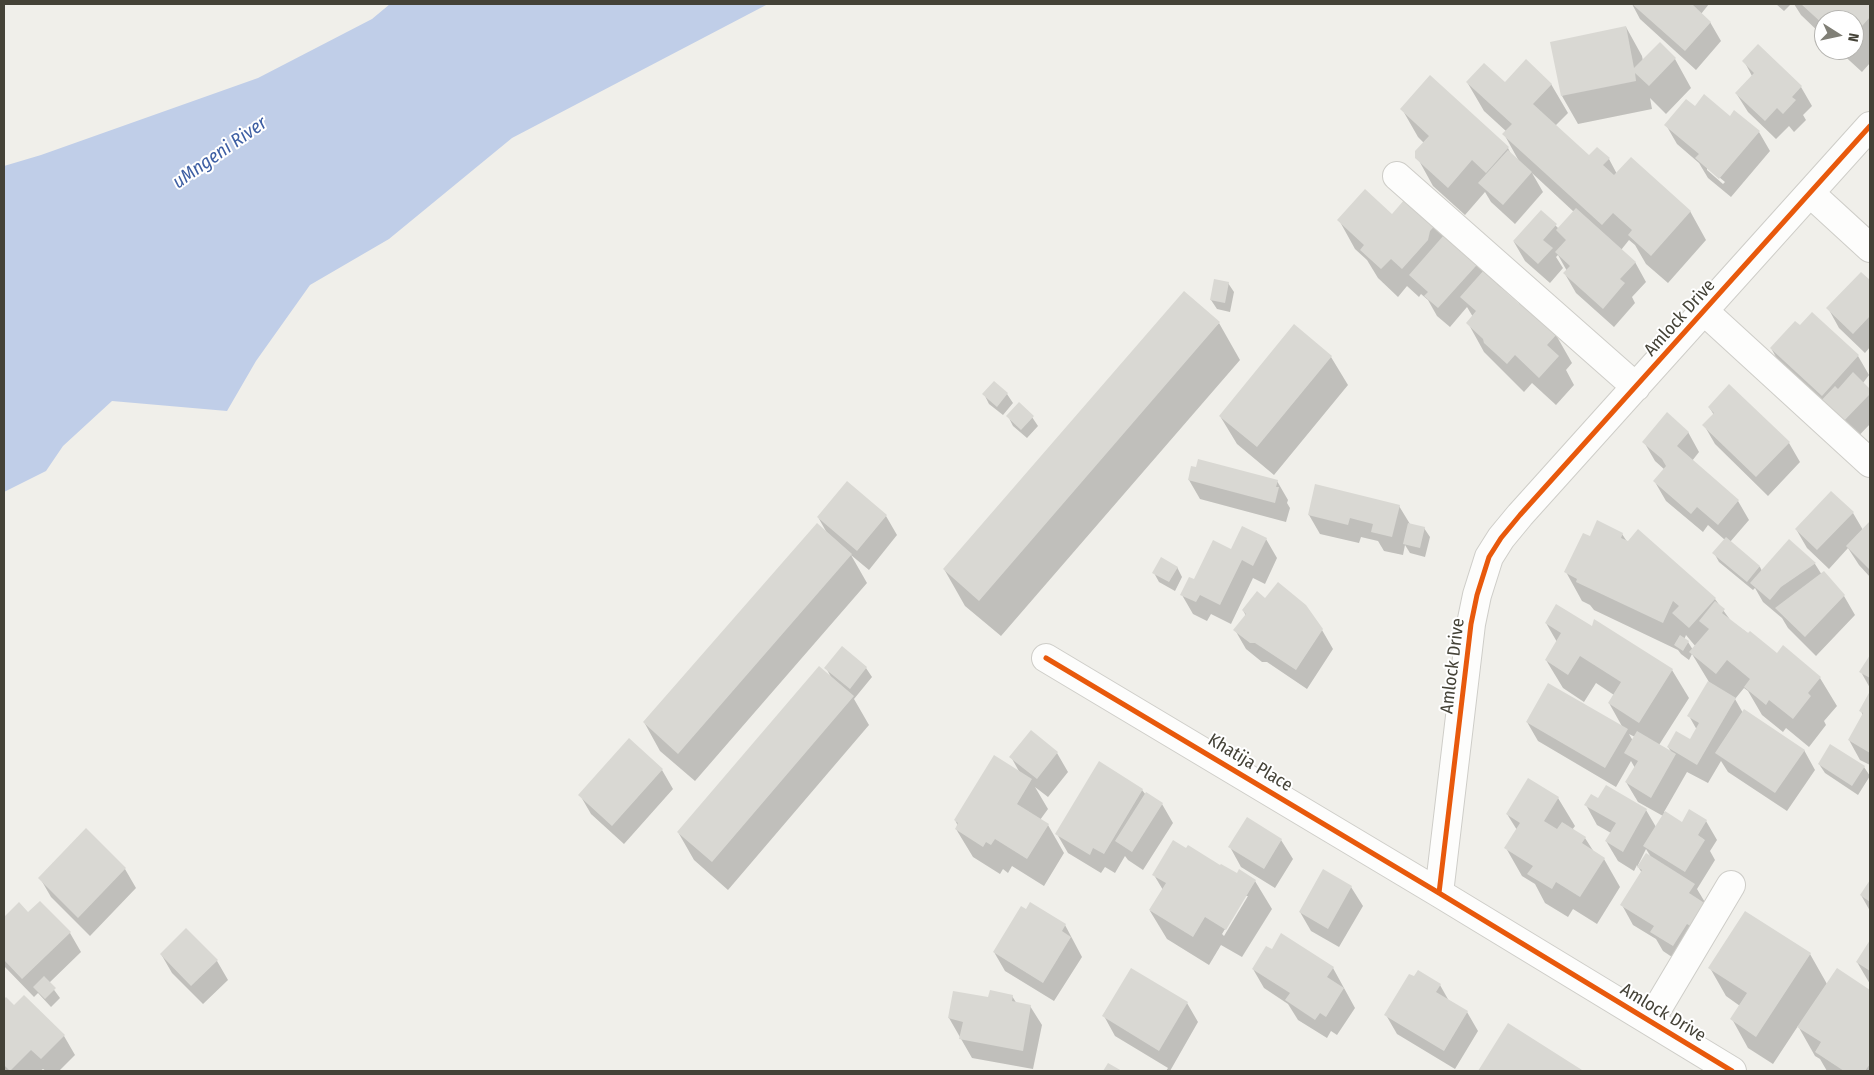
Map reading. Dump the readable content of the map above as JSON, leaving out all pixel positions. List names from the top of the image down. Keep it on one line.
{"streets":{"street":["Amlock Drive","Khatija Place"]},"crossings":[["Amlock Drive","Khatija Place"]],"water":["uMngeni River"],"north":"right"}
